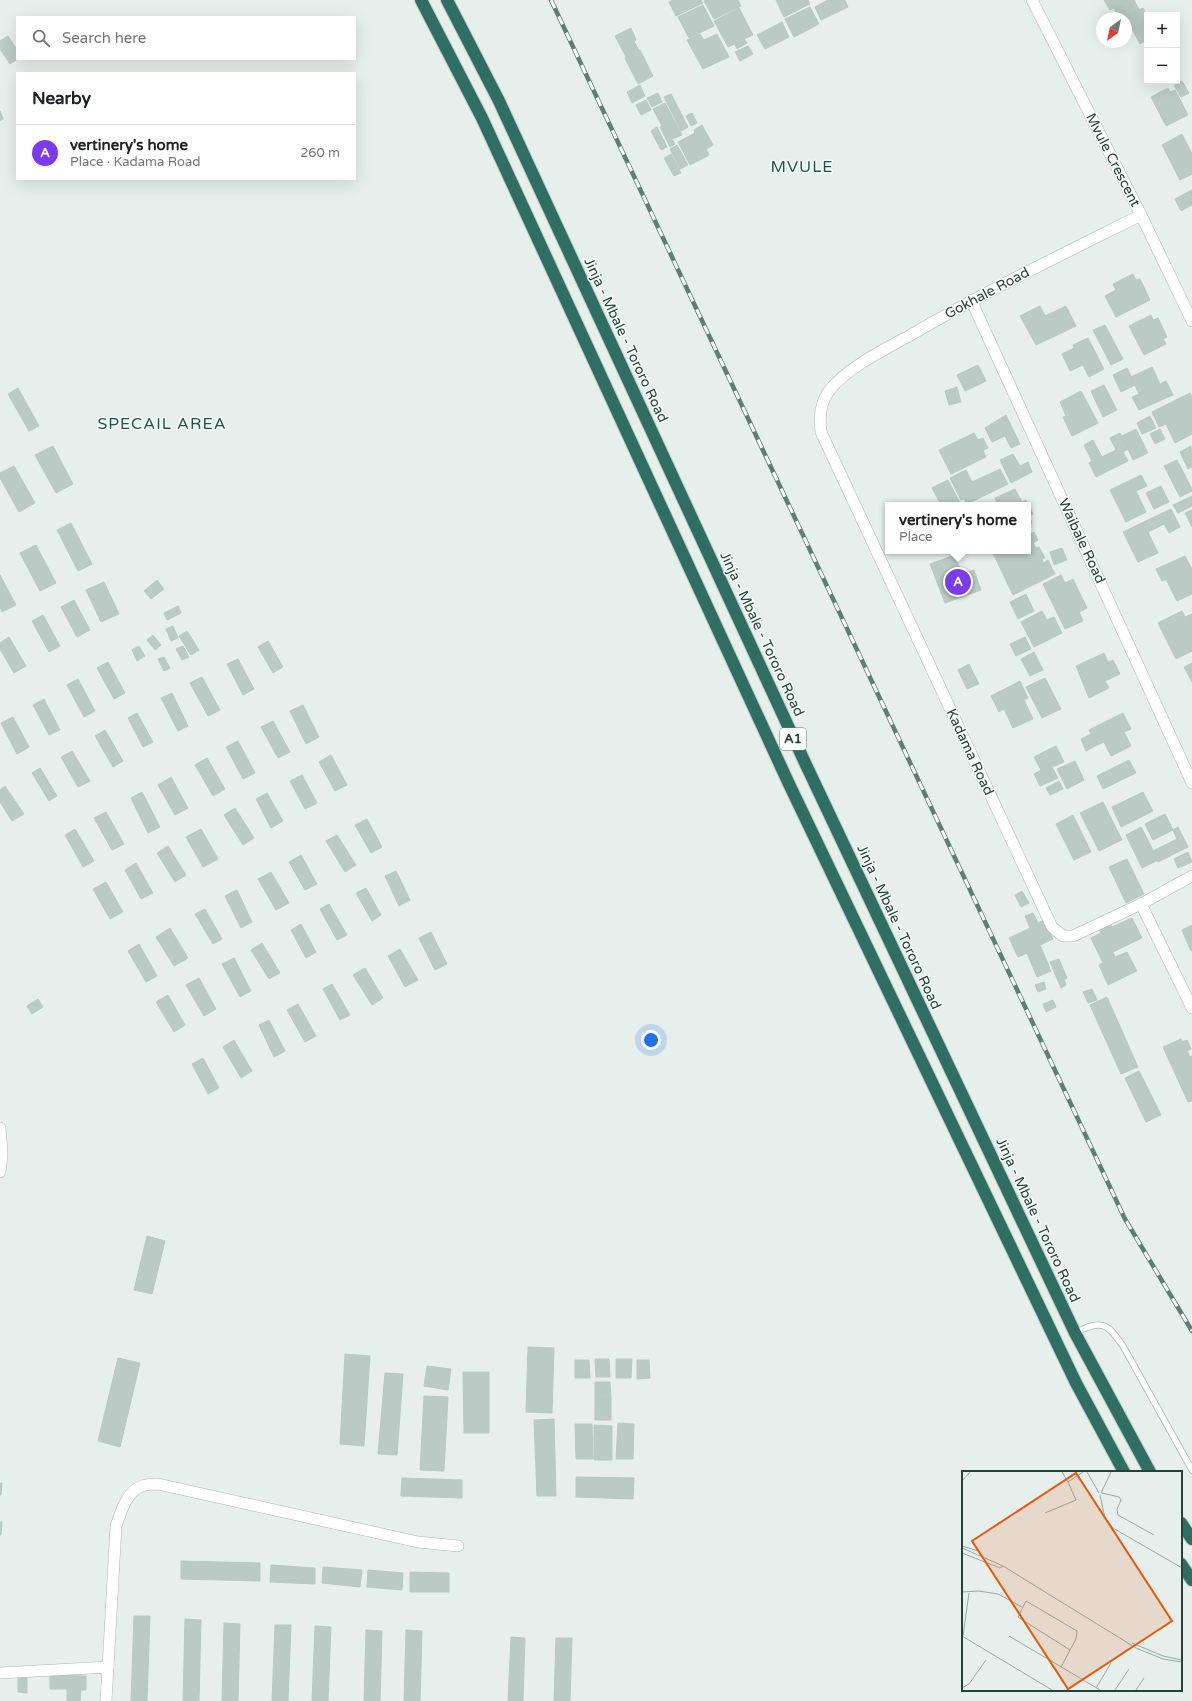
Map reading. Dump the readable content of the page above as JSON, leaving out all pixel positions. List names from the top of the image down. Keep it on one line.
{"streets":{"highway":["Jinja - Mbale - Tororo Road","A1"],"street":["Mvule Crescent","Gokhale Road","Waibale Road","Kadama Road"]},"crossings":[["Mvule Crescent","Gokhale Road"],["Gokhale Road","Waibale Road"],["Gokhale Road","Kadama Road"]],"districts":["MVULE","SPECAIL AREA"],"north":"bottom left","page":{"map_buttons":["+","−"],"search":"Search here","heading":"Nearby","list":[{"mark":"A","name":"vertinery's home","note":"Place · Kadama Road","value":"260 m"}],"popup":["vertinery's home","Place"],"pins":"A"}}
